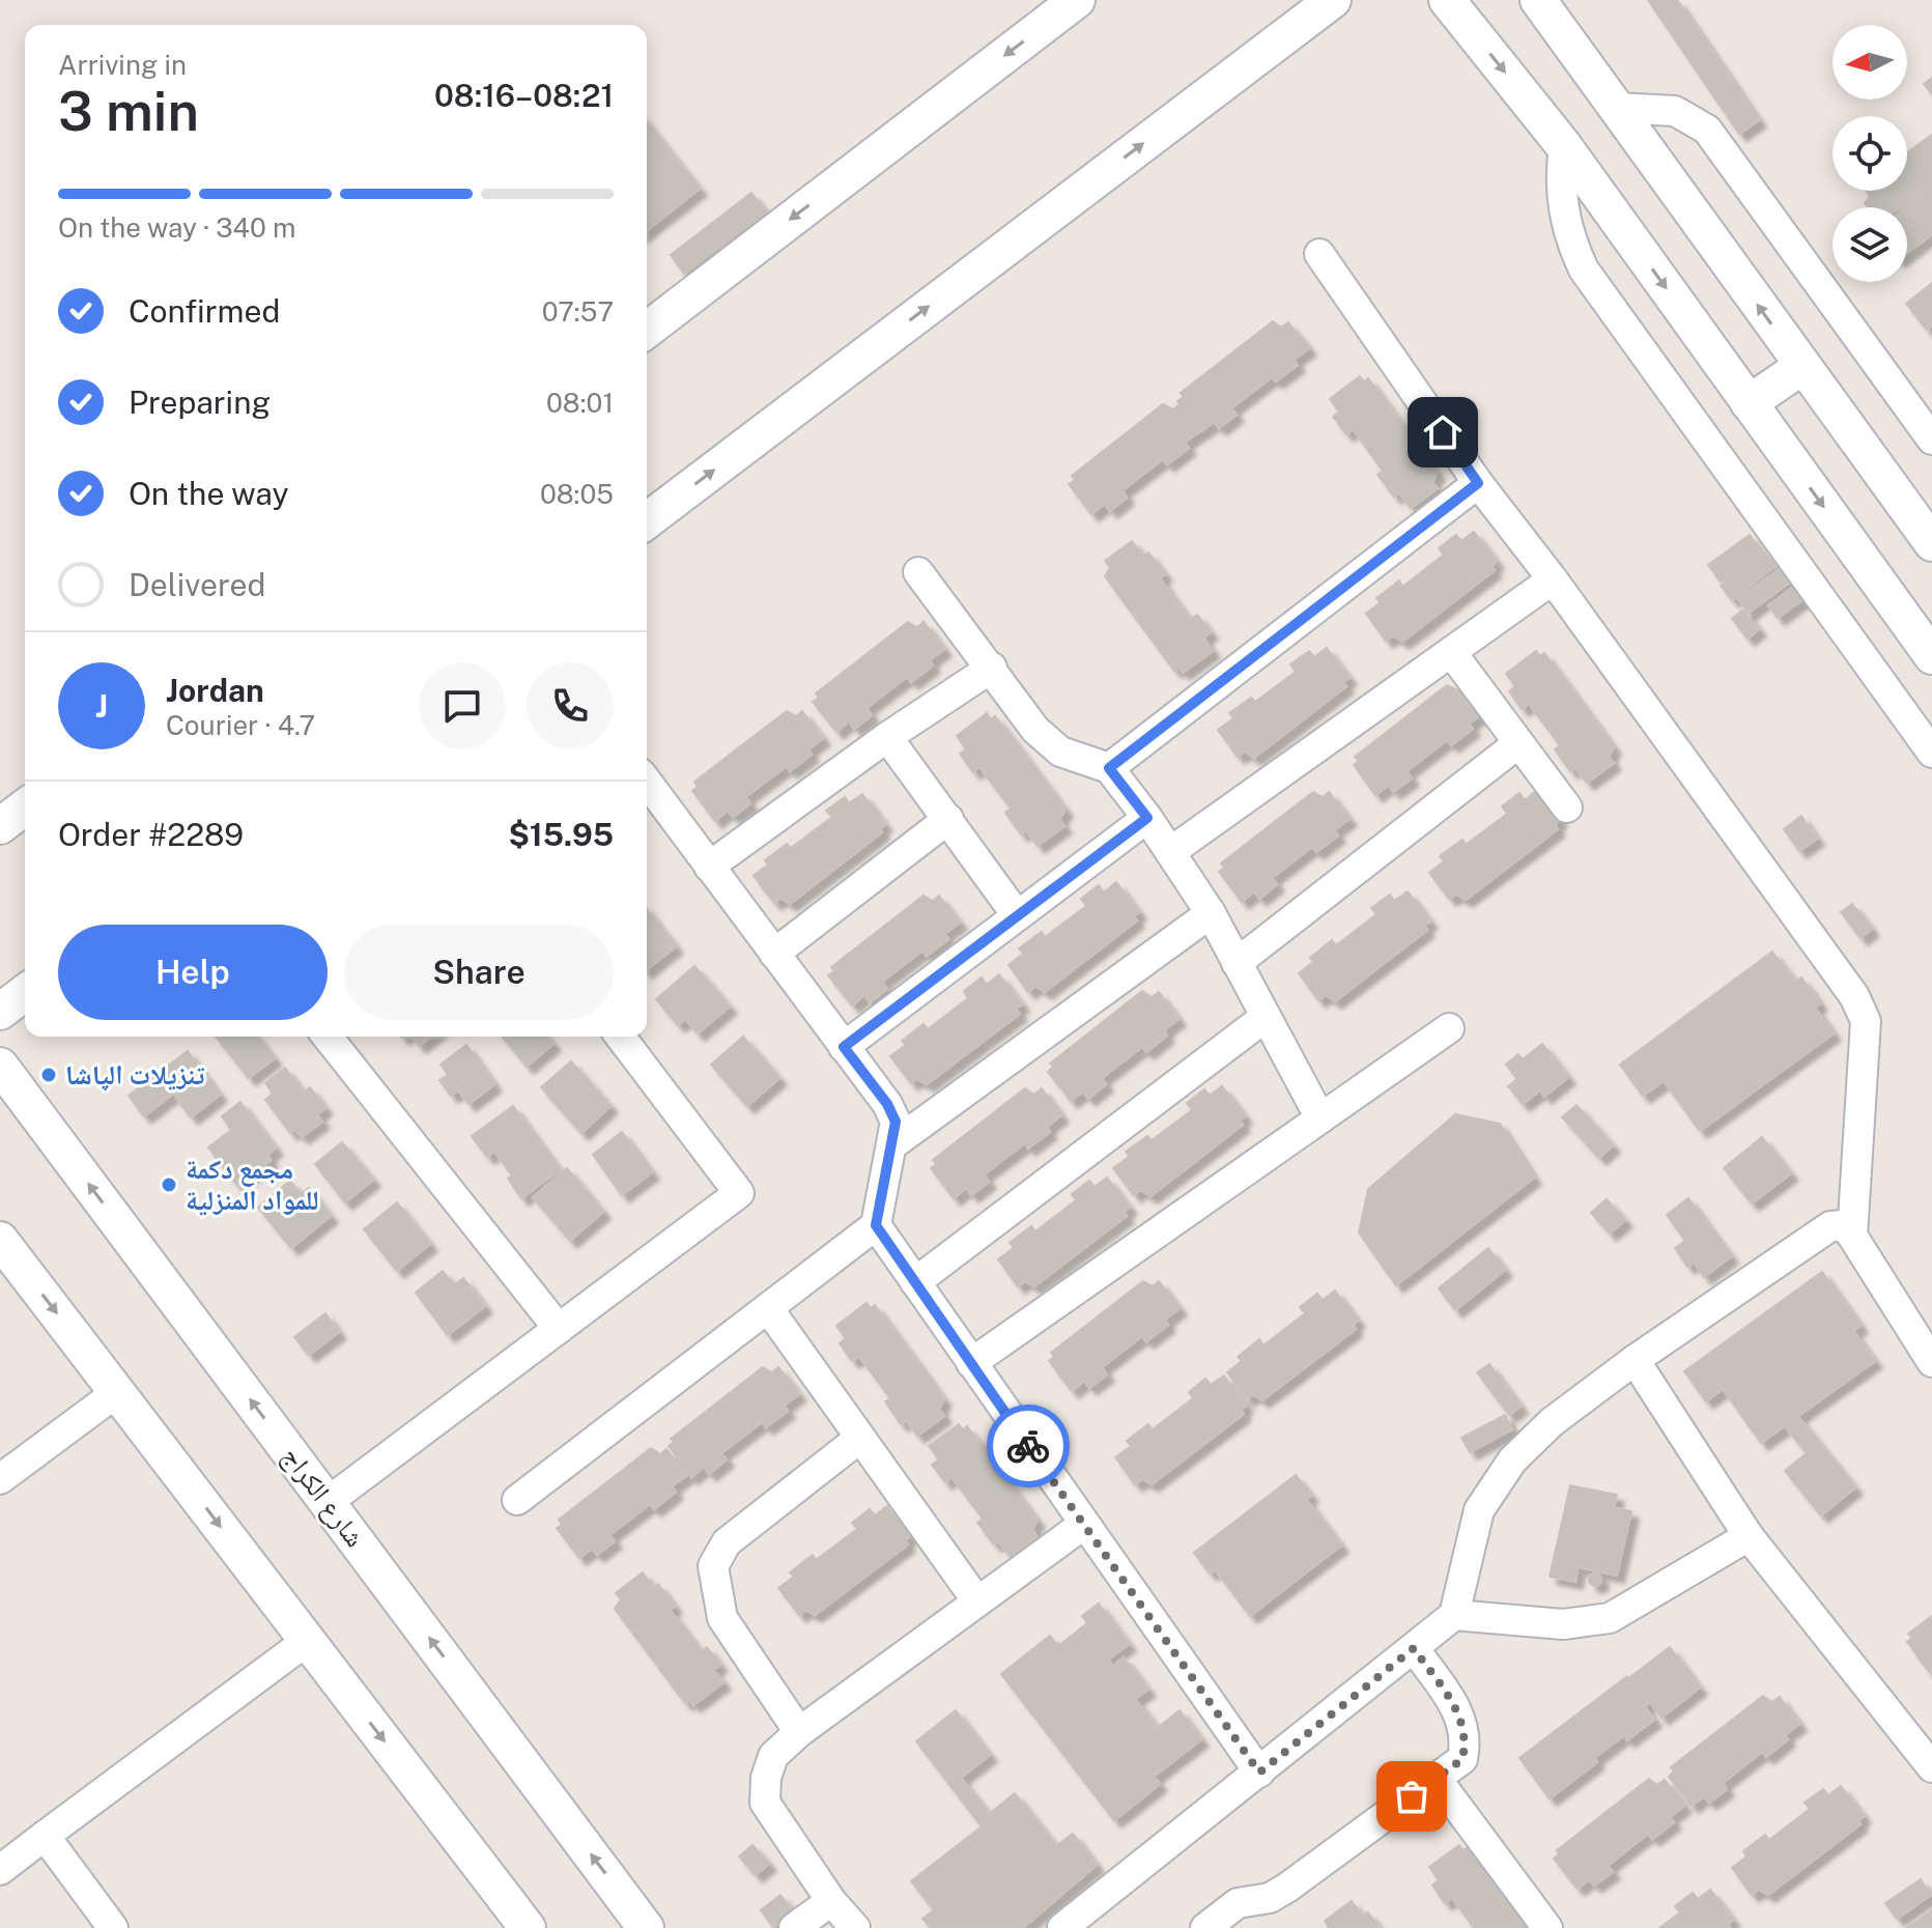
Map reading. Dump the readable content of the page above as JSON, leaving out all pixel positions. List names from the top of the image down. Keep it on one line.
{"streets":{"street":["شارع الكراج"]},"places":["تنزيلات الپاشا","مجمع دكمة للمواد المنزلية"],"north":"left","page":{"heading":["3 min","Arriving in","08:16–08:21"],"panel":["Jordan","Courier · 4.7","Order #2289","$15.95"],"bar":"On the way · 340 m","list":[["Confirmed","07:57"],["Preparing","08:01"],["On the way","08:05"],"Delivered"],"round":"J","buttons":["Help","Share"]}}
